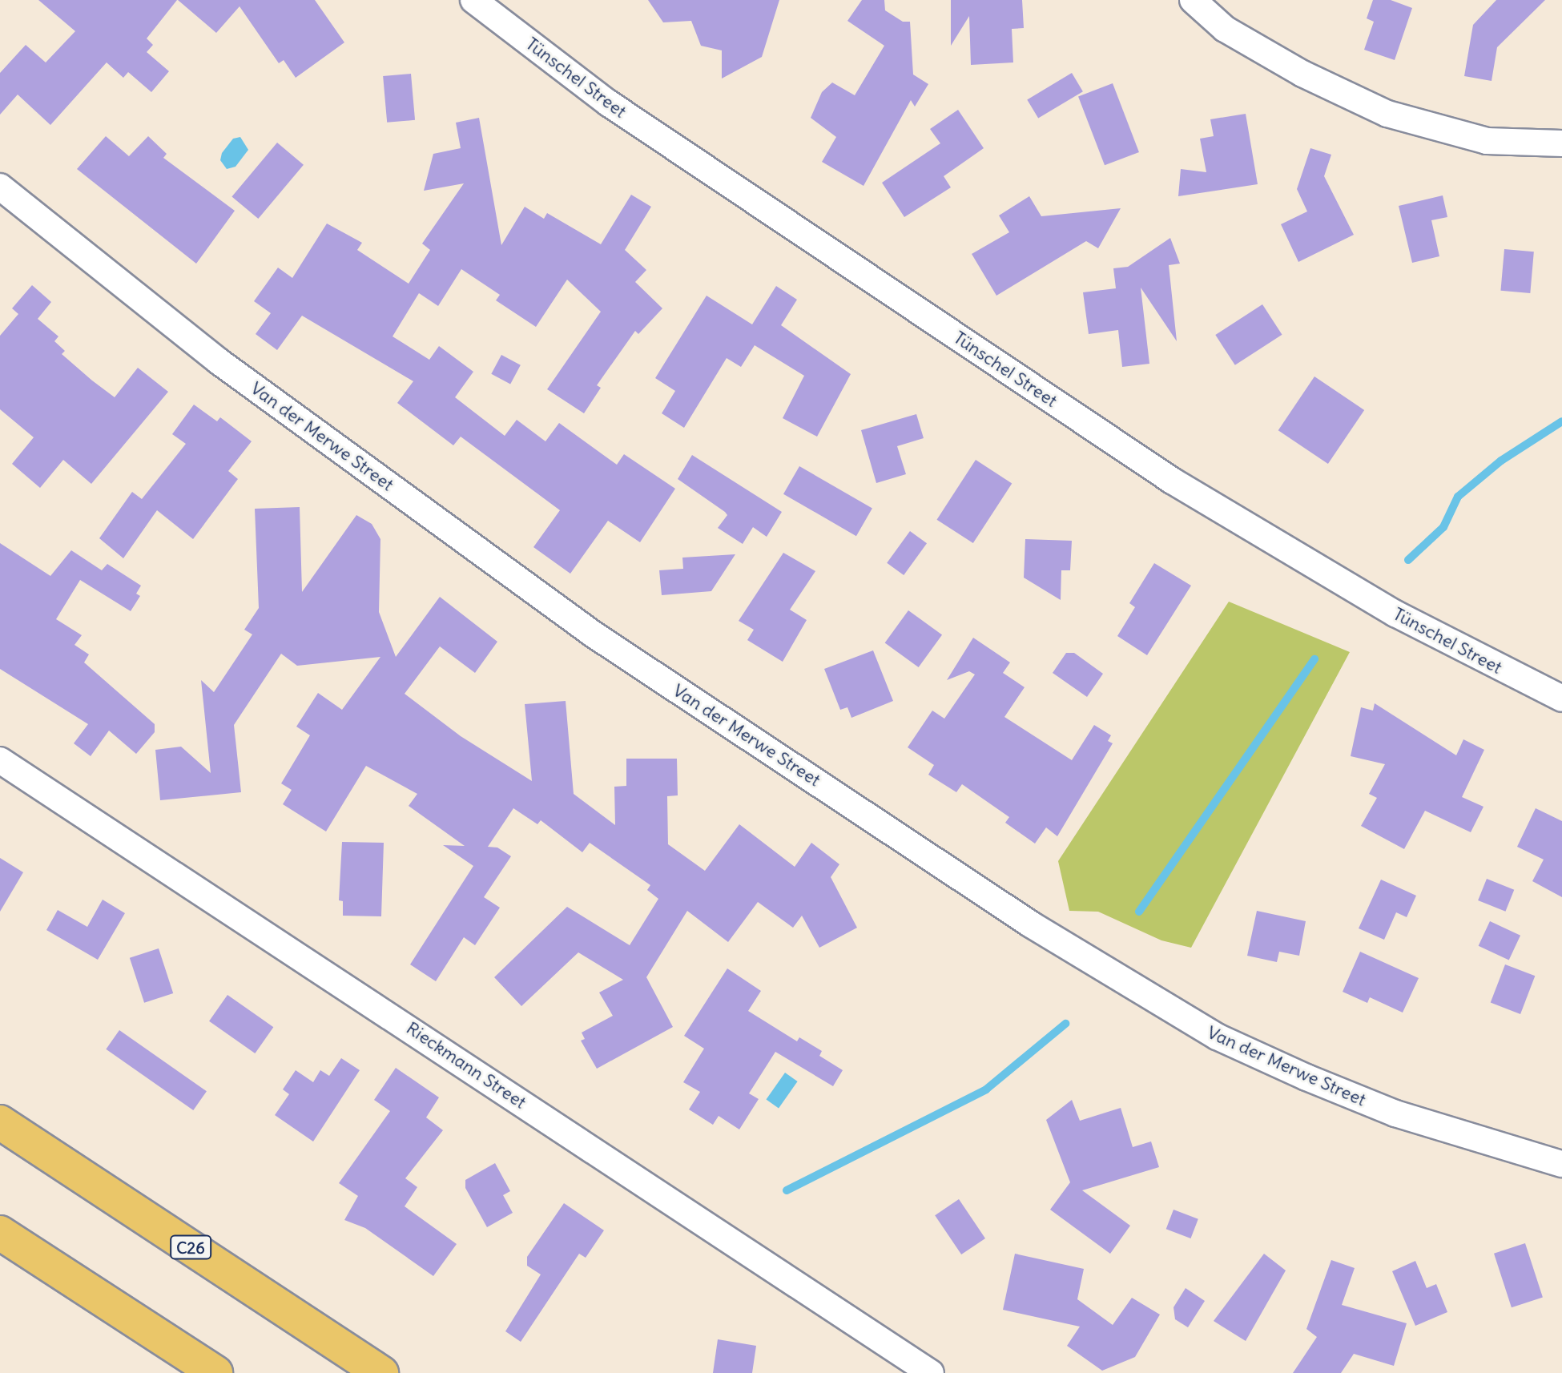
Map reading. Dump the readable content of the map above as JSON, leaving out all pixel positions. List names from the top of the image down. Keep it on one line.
{"streets":{"main road":["C26"],"street":["Tünschel Street","Van der Merwe Street","Rieckmann Street"]}}
